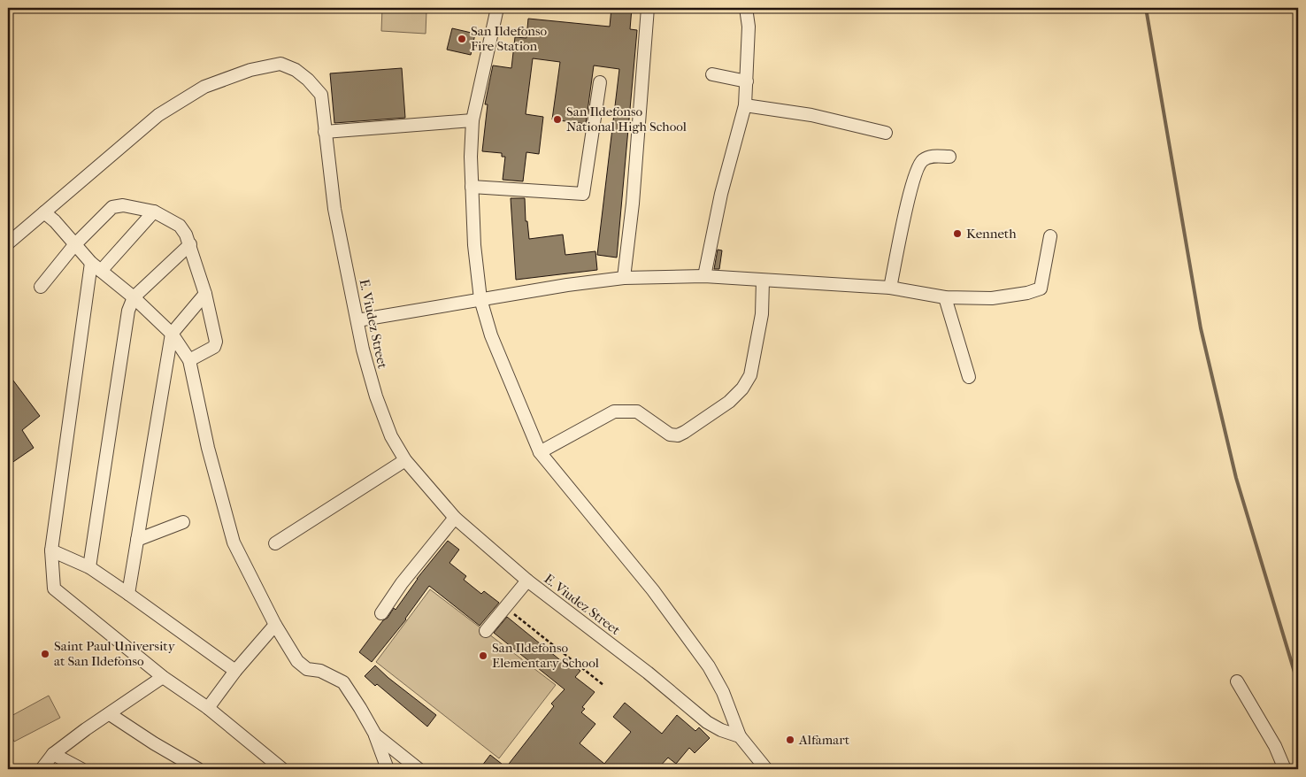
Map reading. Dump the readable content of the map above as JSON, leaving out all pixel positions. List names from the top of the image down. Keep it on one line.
{"streets":{"street":["E. Viudez Street"]},"places":["San Ildefonso Fire Station","San Ildefonso National High School","Kenneth","Saint Paul University at San Ildefonso","San Ildefonso Elementary School","Alfamart"]}
